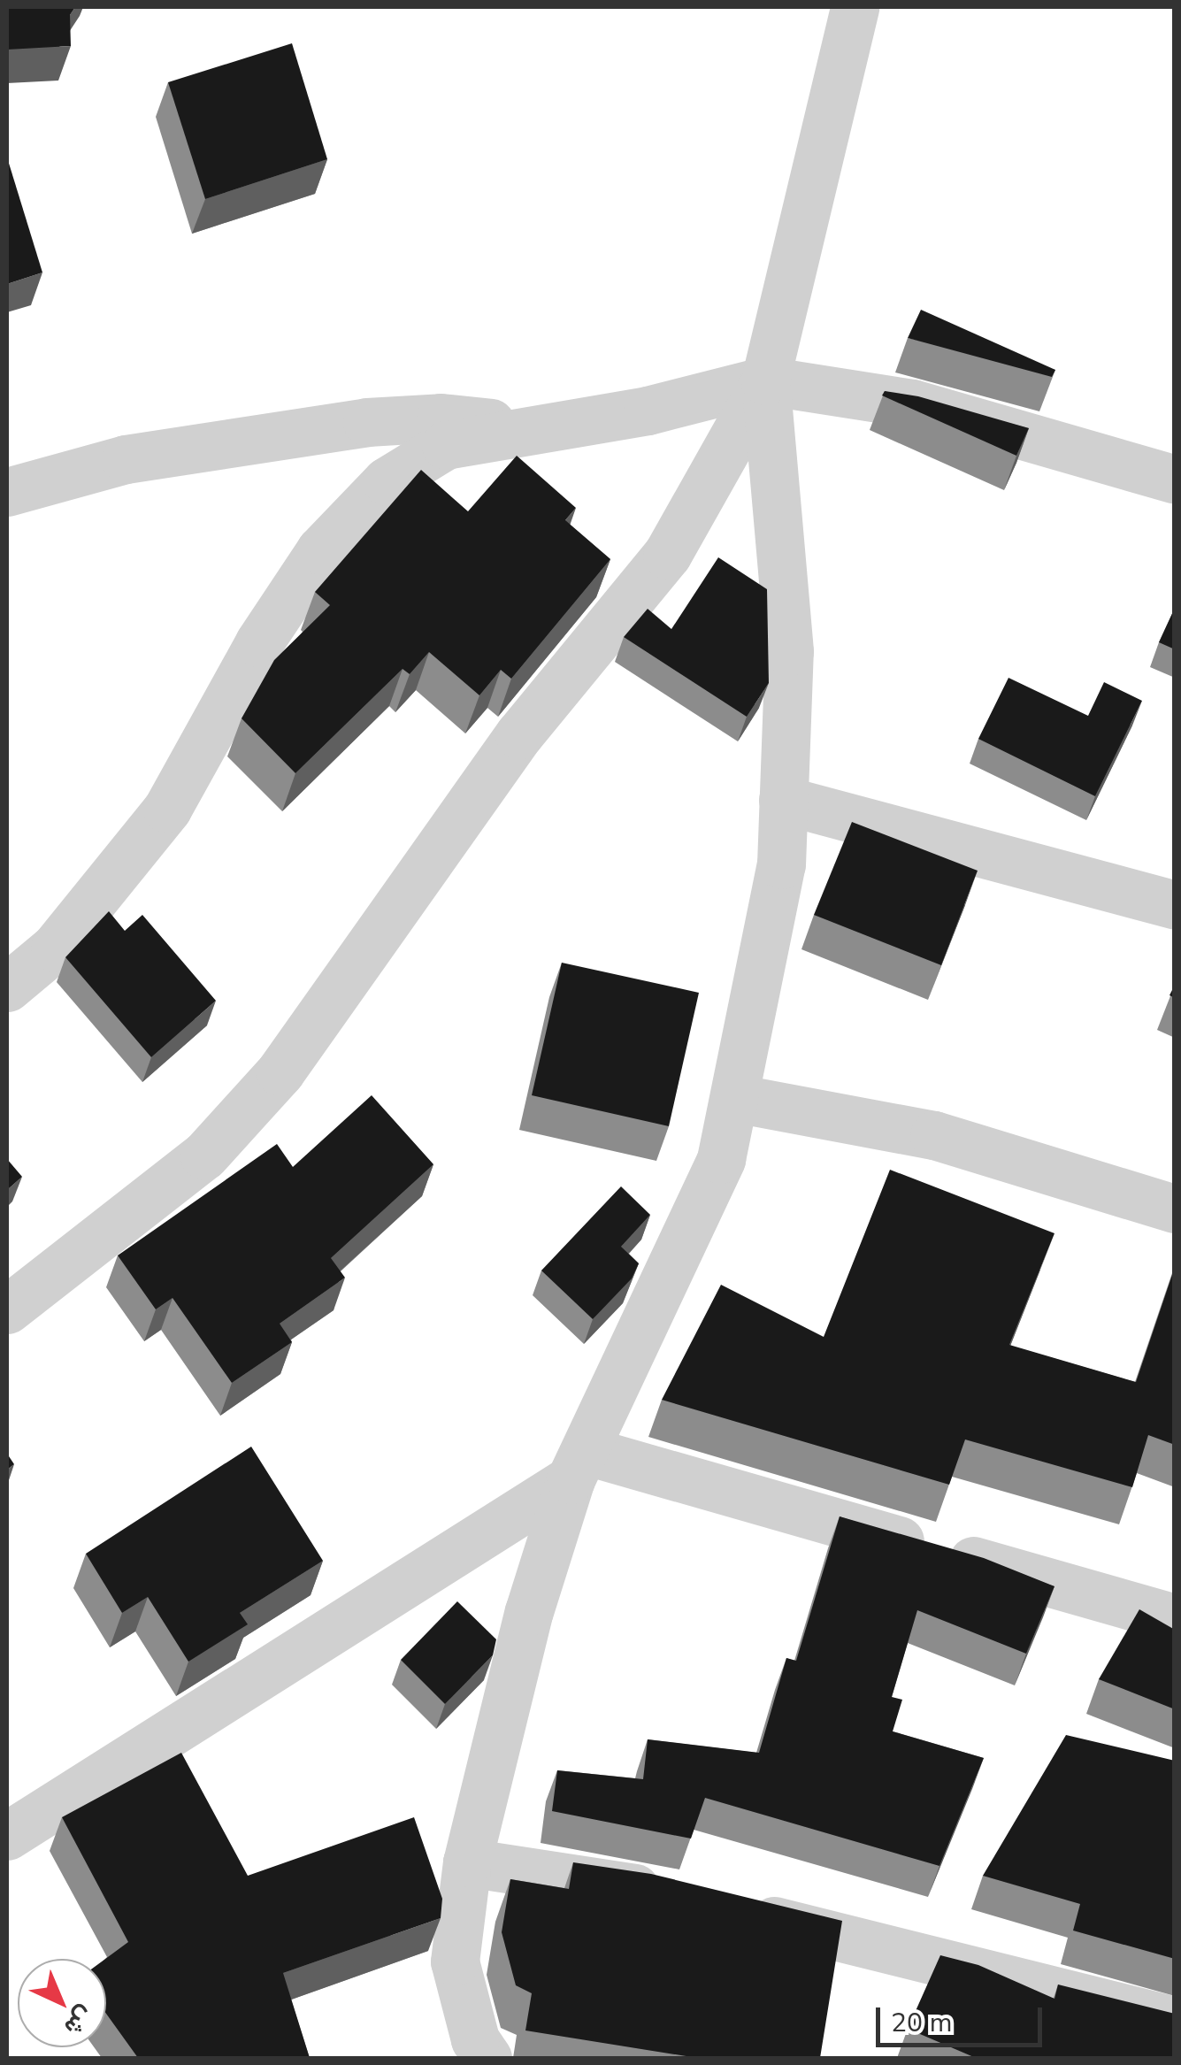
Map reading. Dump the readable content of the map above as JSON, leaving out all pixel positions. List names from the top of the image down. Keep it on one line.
{"scale_bar":"20 m","north":"bottom right"}
